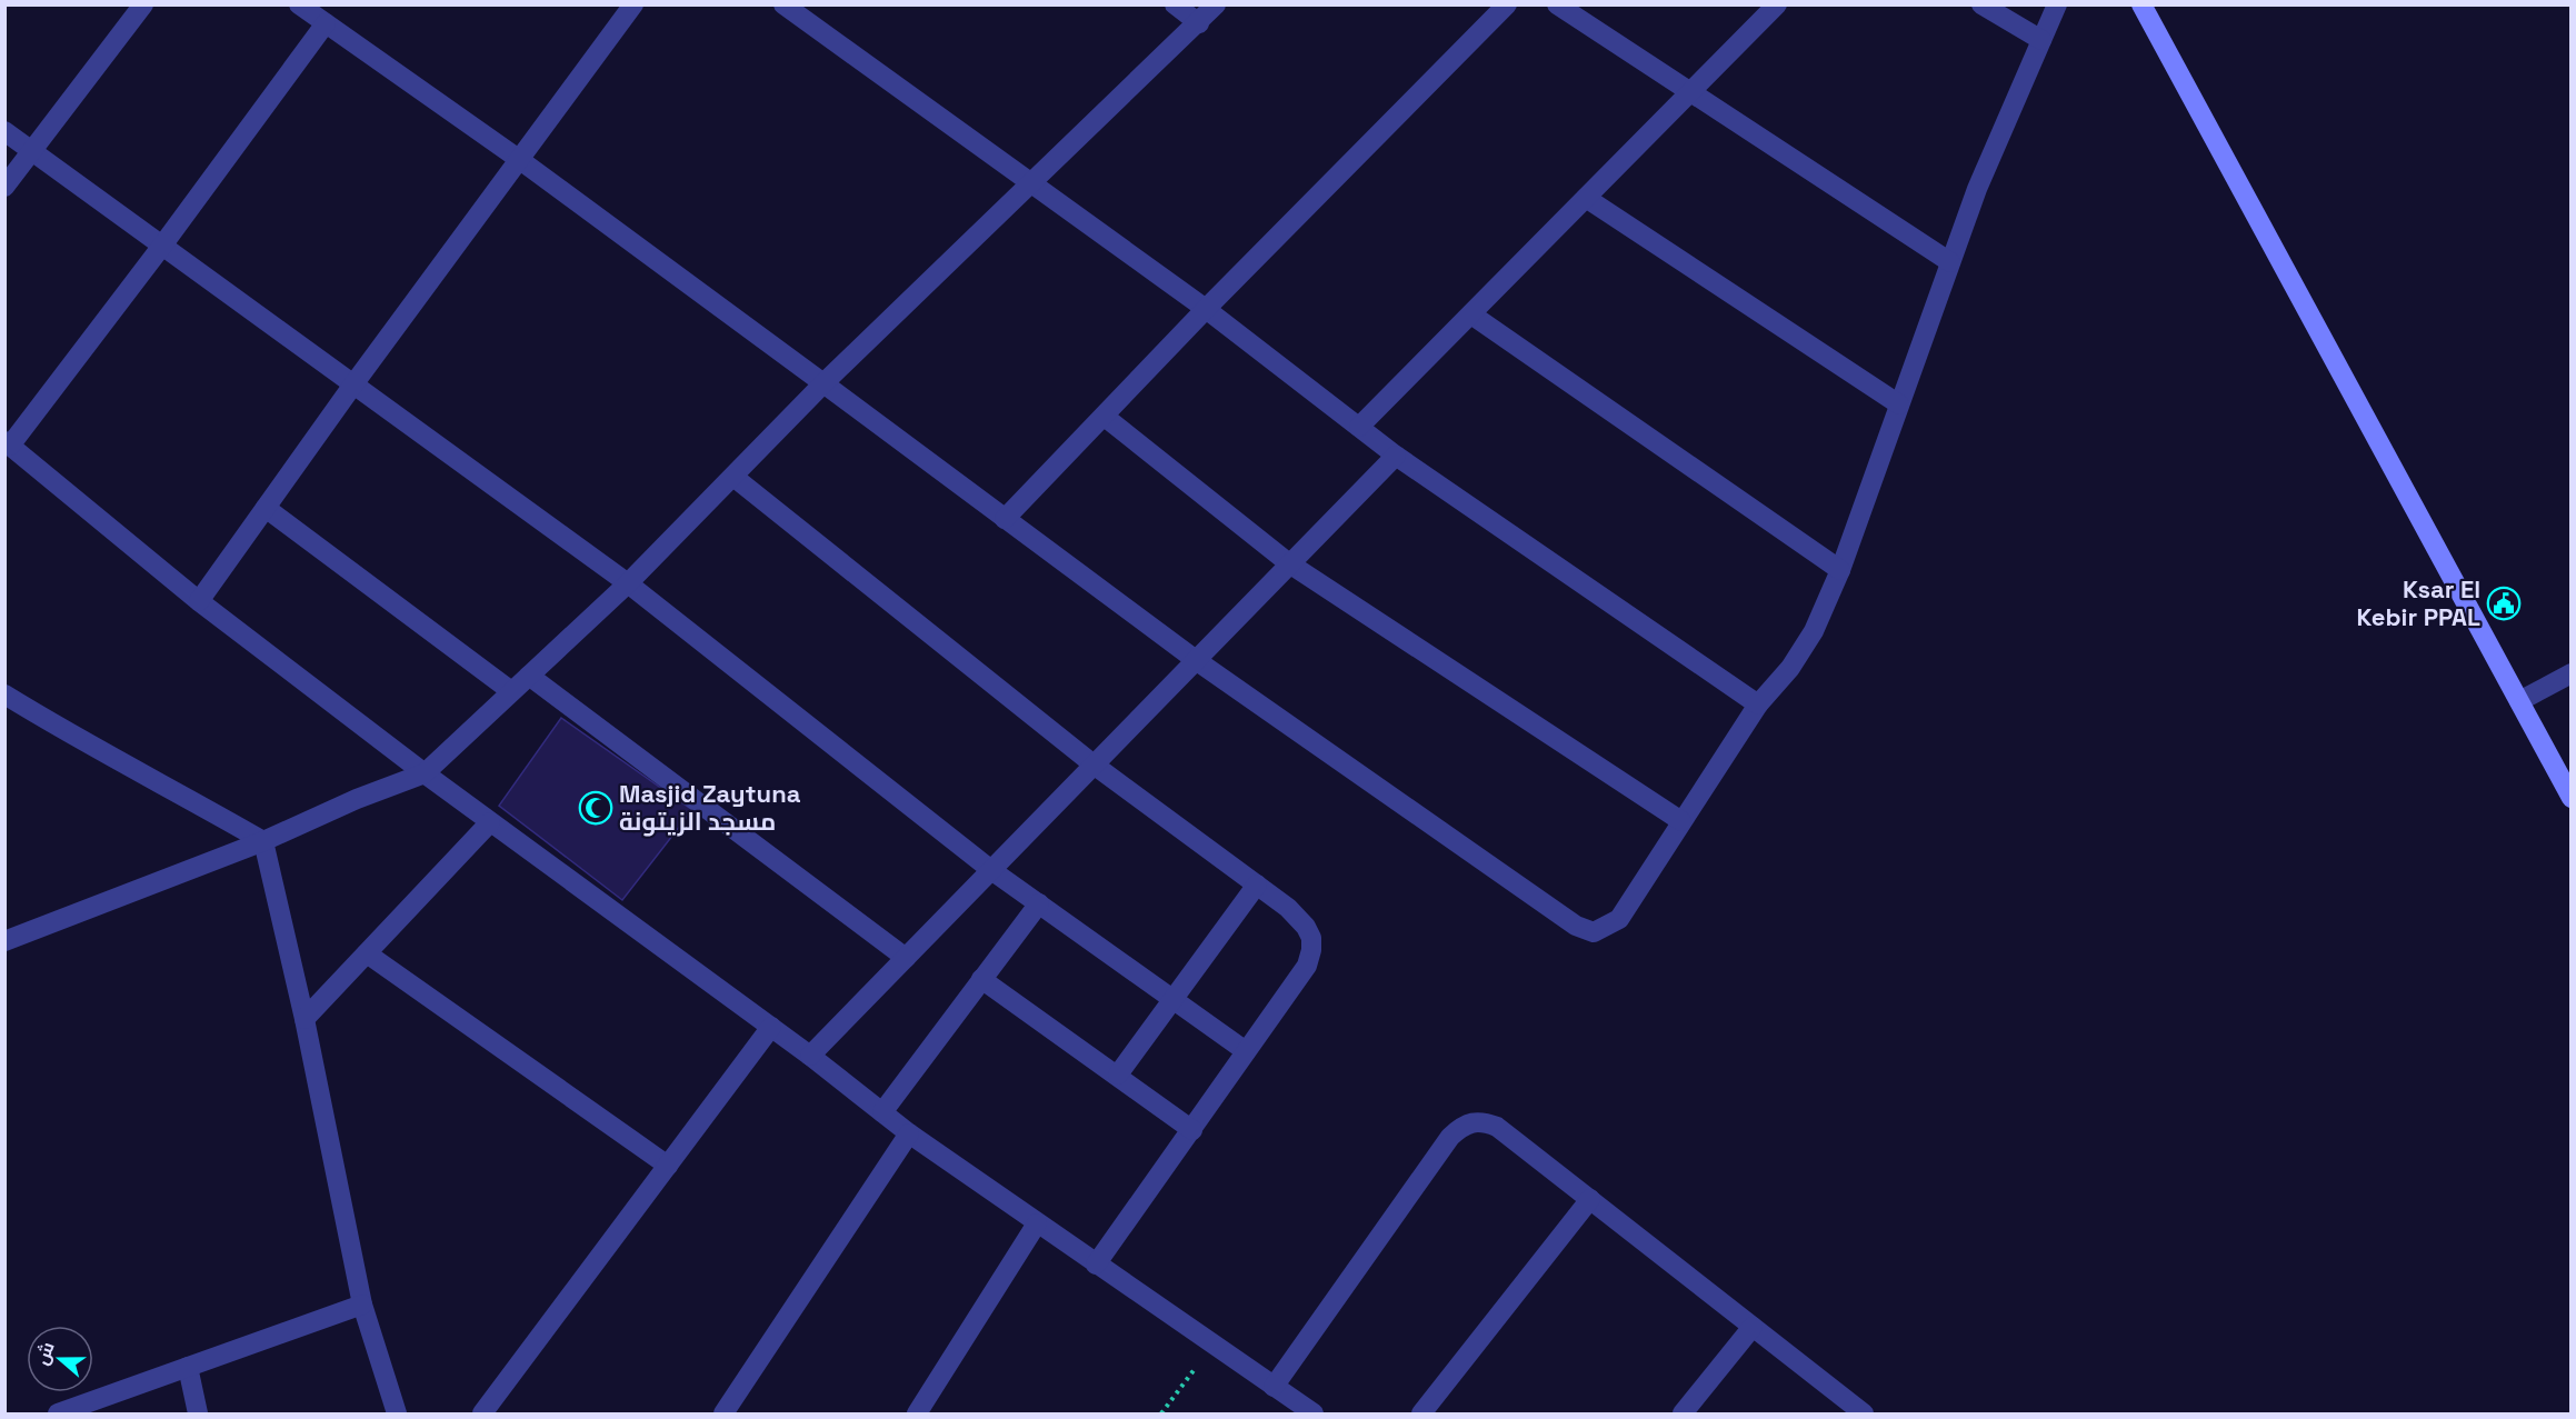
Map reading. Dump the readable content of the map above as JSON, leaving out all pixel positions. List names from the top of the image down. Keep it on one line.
{"places":{"public building":["Ksar El Kebir PPAL"],"mosque":["Masjid Zaytuna مسجد الزيتونة"]},"north":"left"}
